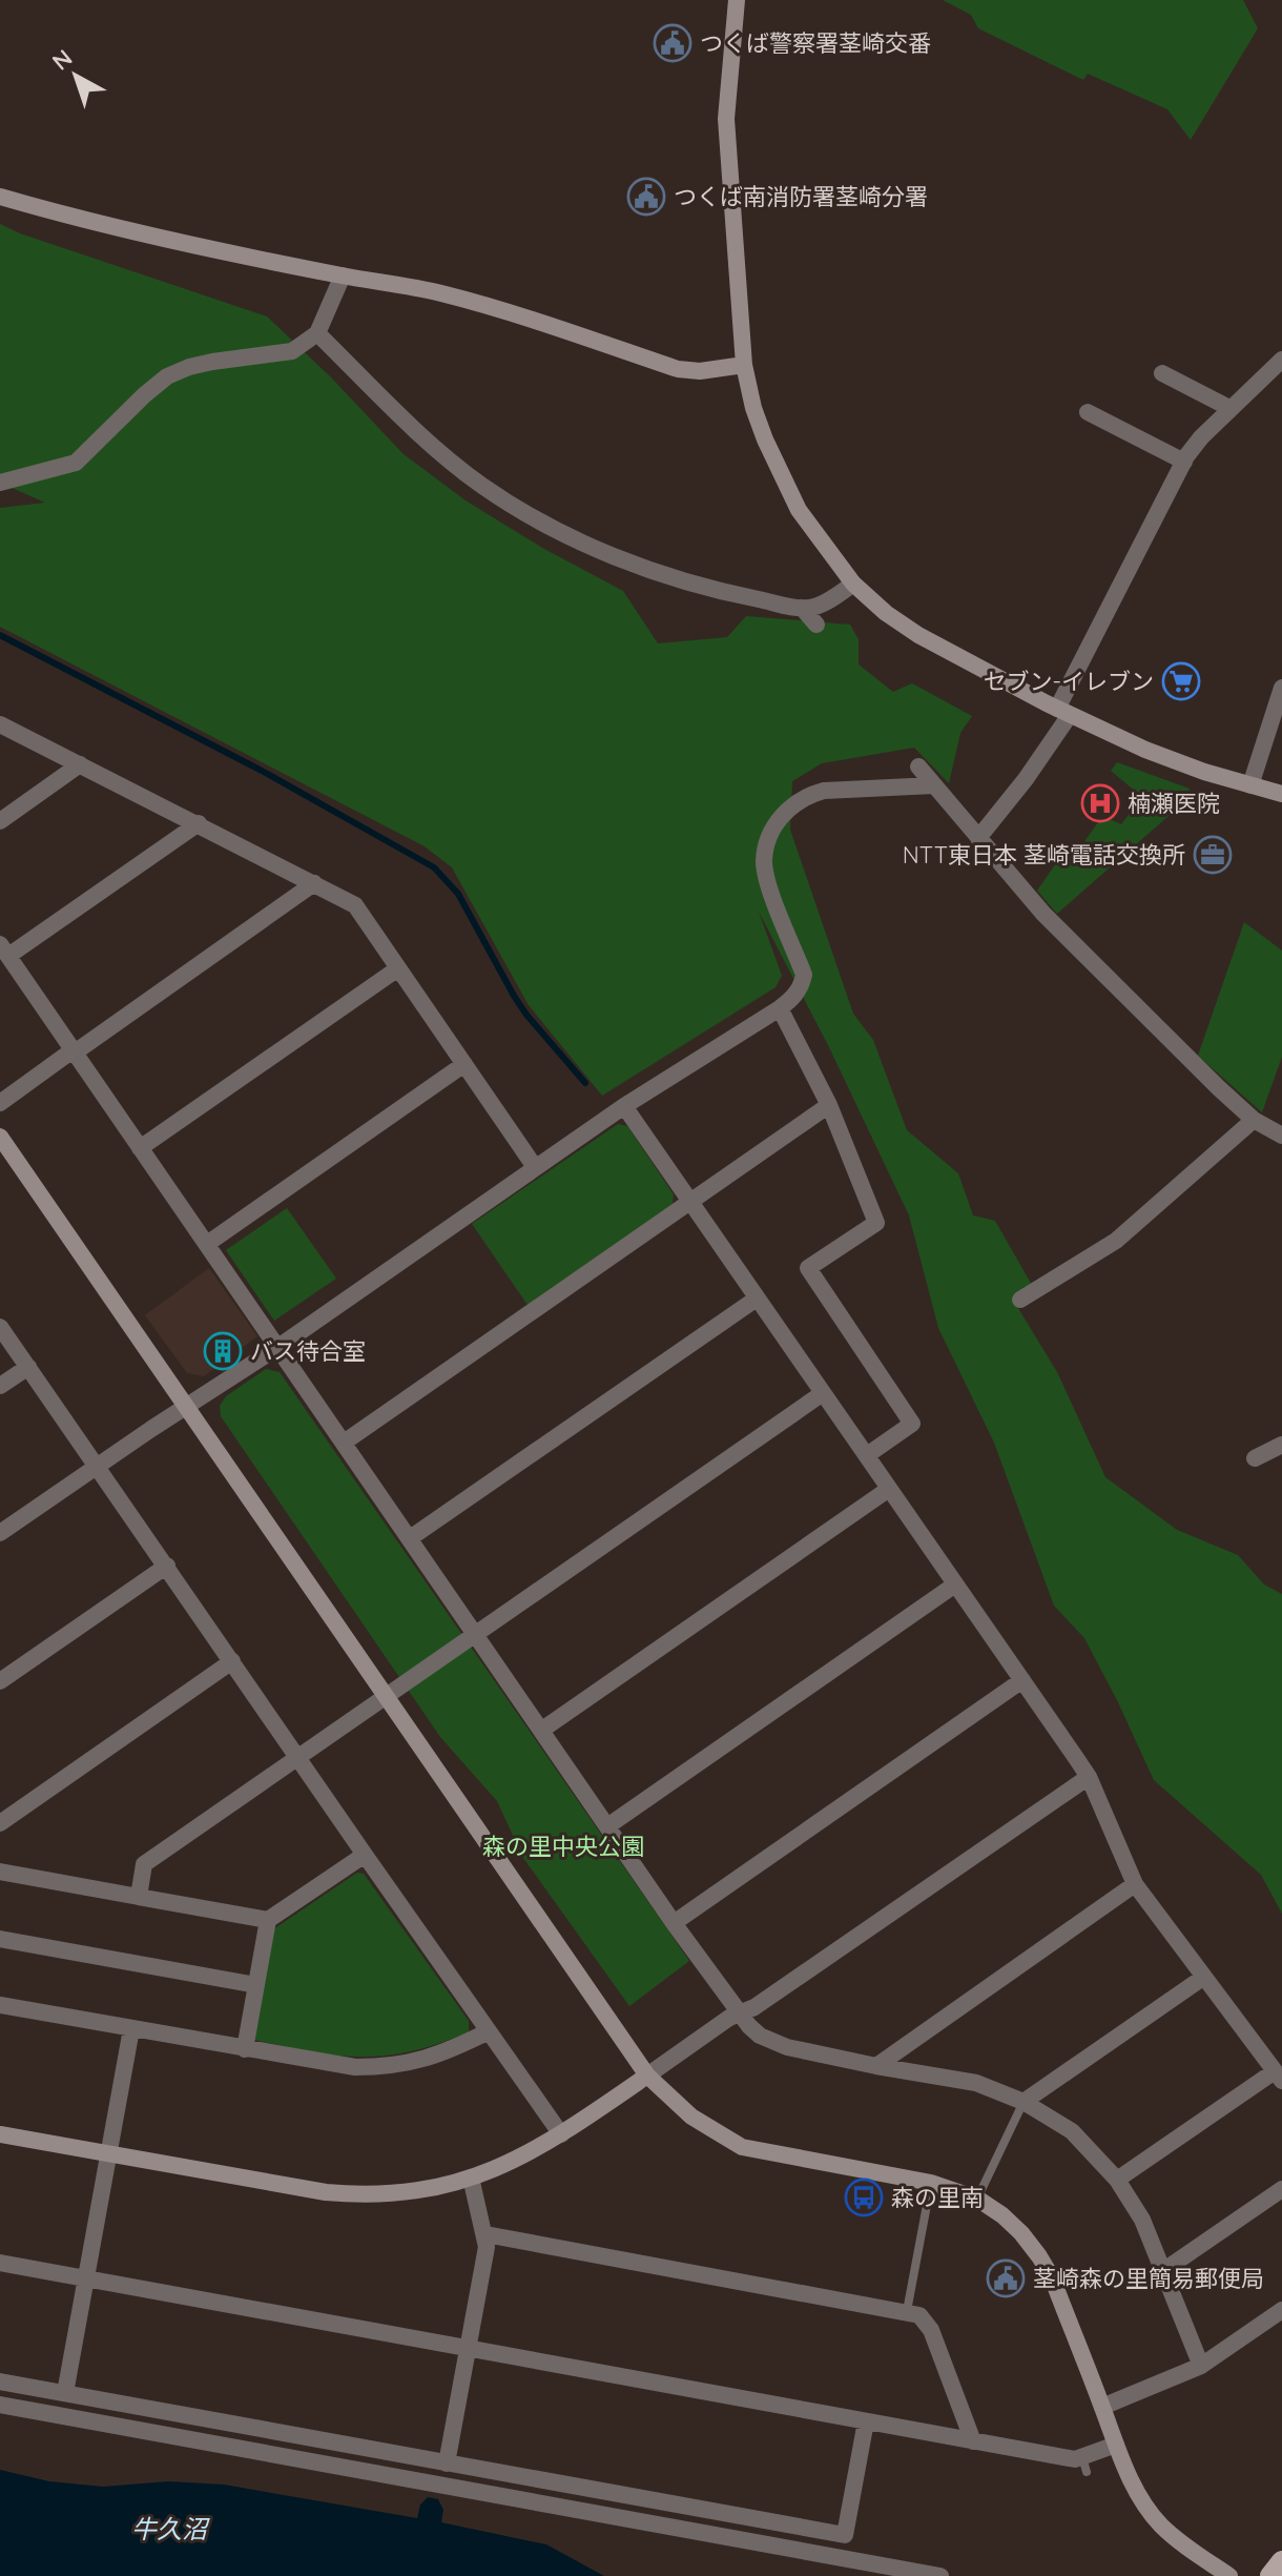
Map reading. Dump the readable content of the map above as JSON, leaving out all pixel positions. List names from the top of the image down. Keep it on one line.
{"water":["牛久沼"],"parks":["森の里中央公園"],"places":{"public building":["つくば警察署茎崎交番","つくば南消防署茎崎分署","茎崎森の里簡易郵便局"],"supermarket":["セブン-イレブン"],"hospital":["楠瀬医院"],"office":["NTT東日本 茎崎電話交換所"],"building":["バス待合室"],"bus stop":["森の里南"]},"north":"top left"}
